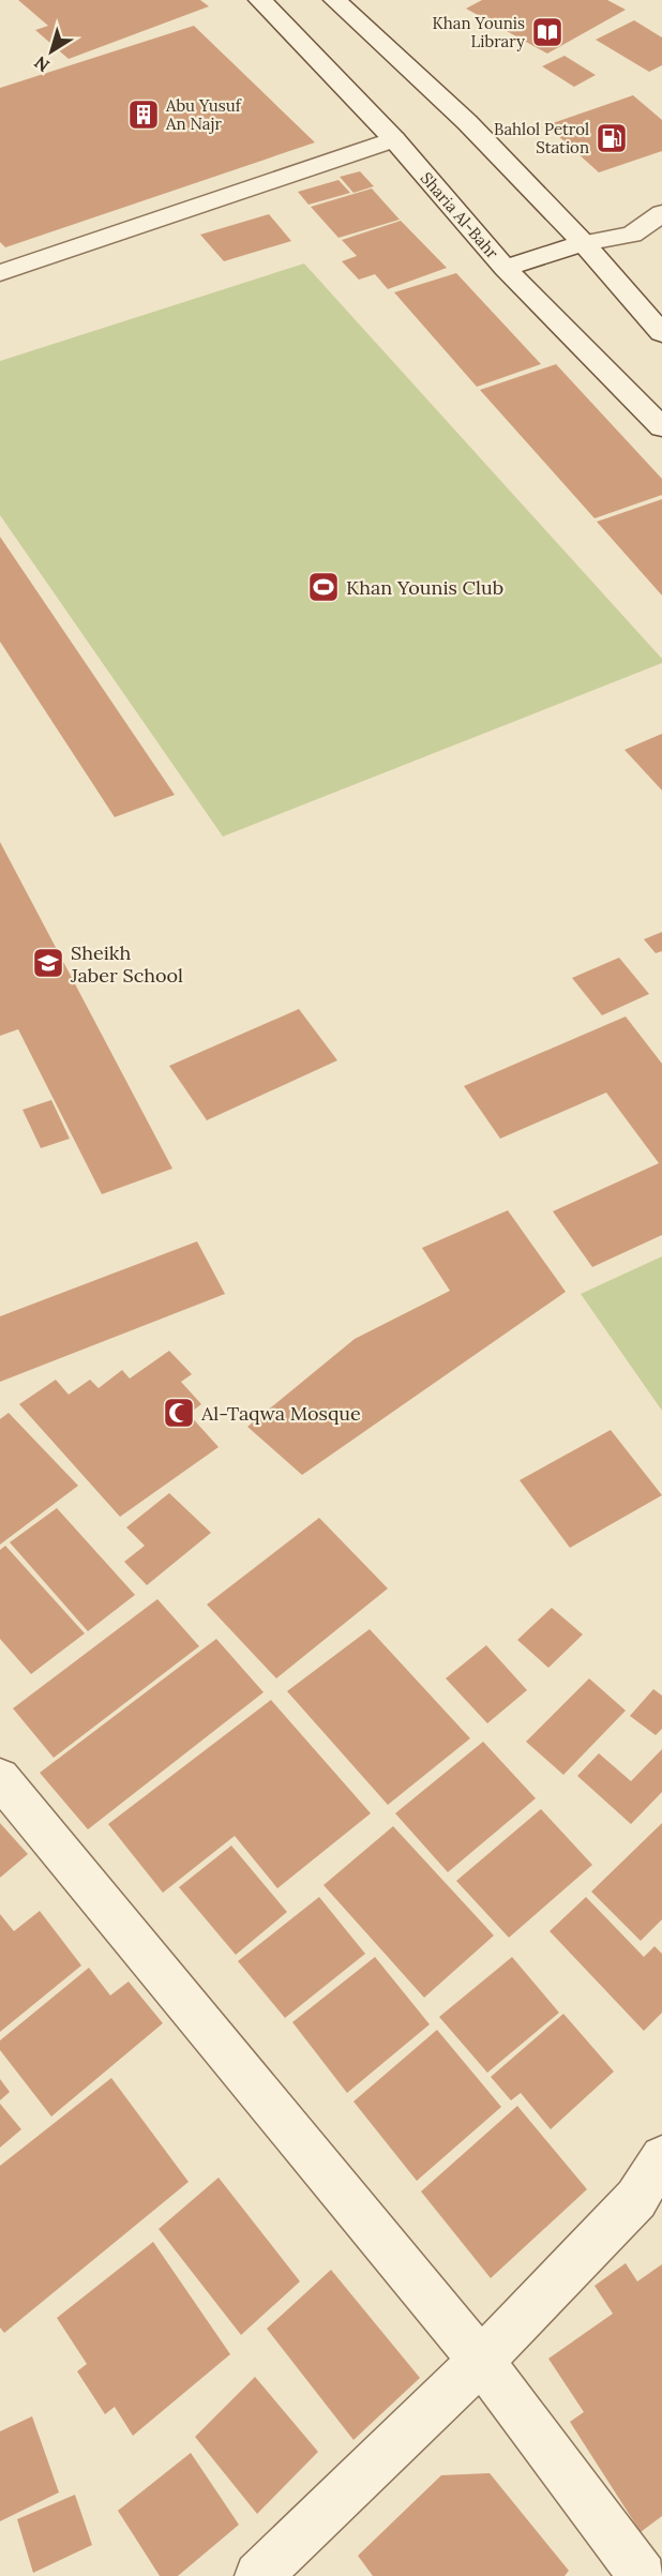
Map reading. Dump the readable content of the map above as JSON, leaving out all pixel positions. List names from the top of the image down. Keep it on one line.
{"streets":{"main road":["Sharia Al-Bahr"]},"places":{"library":["Khan Younis Library"],"building":["Abu Yusuf An Najr"],"fuel station":["Bahlol Petrol Station"],"sports":["Khan Younis Club"],"school or university":["Sheikh Jaber School"],"mosque":["Al-Taqwa Mosque"]},"north":"bottom left"}
